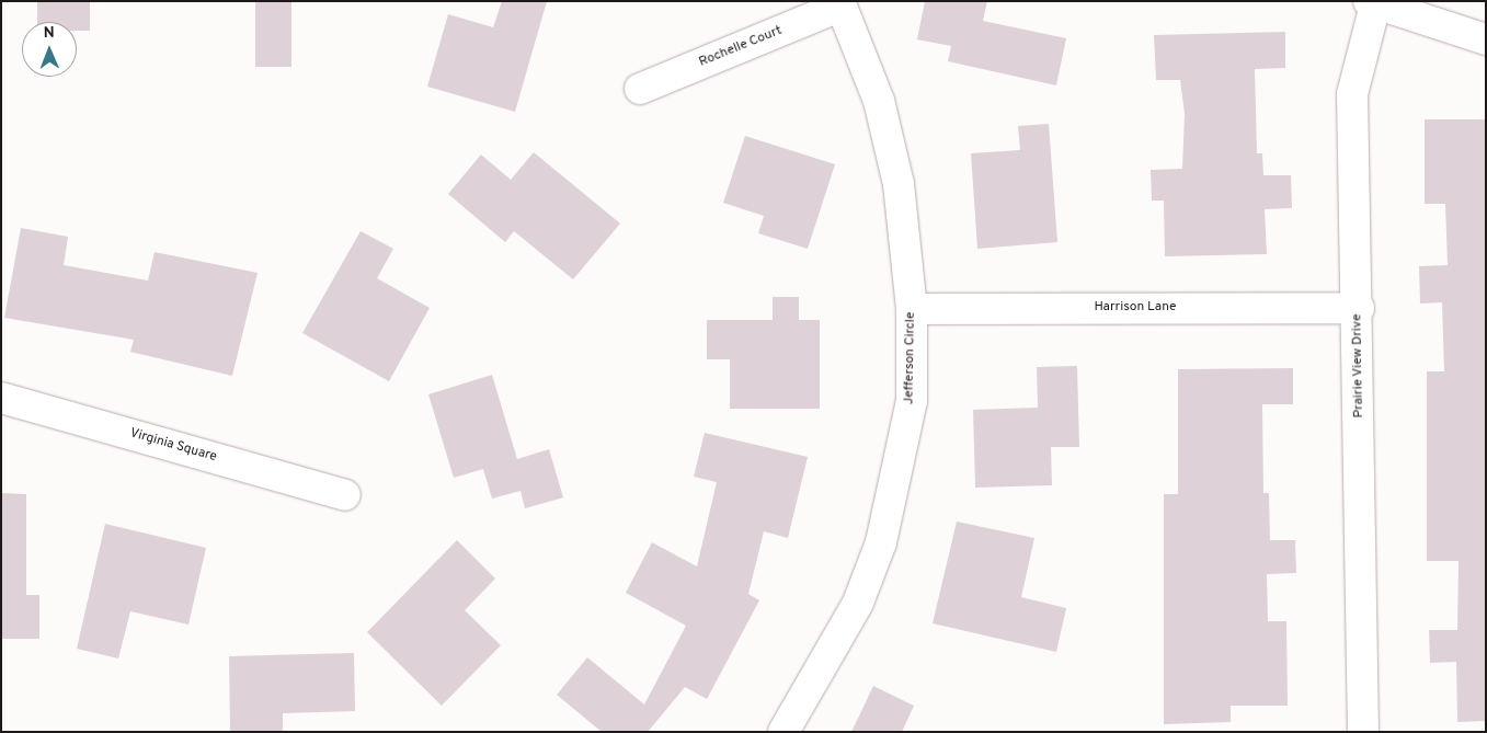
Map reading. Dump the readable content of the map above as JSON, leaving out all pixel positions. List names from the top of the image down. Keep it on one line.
{"streets":{"street":["Rochelle Court","Harrison Lane","Jefferson Circle","Prairie View Drive","Virginia Square"]},"crossings":[["Rochelle Court","Jefferson Circle"],["Harrison Lane","Jefferson Circle"],["Harrison Lane","Prairie View Drive"]],"north":"top"}
